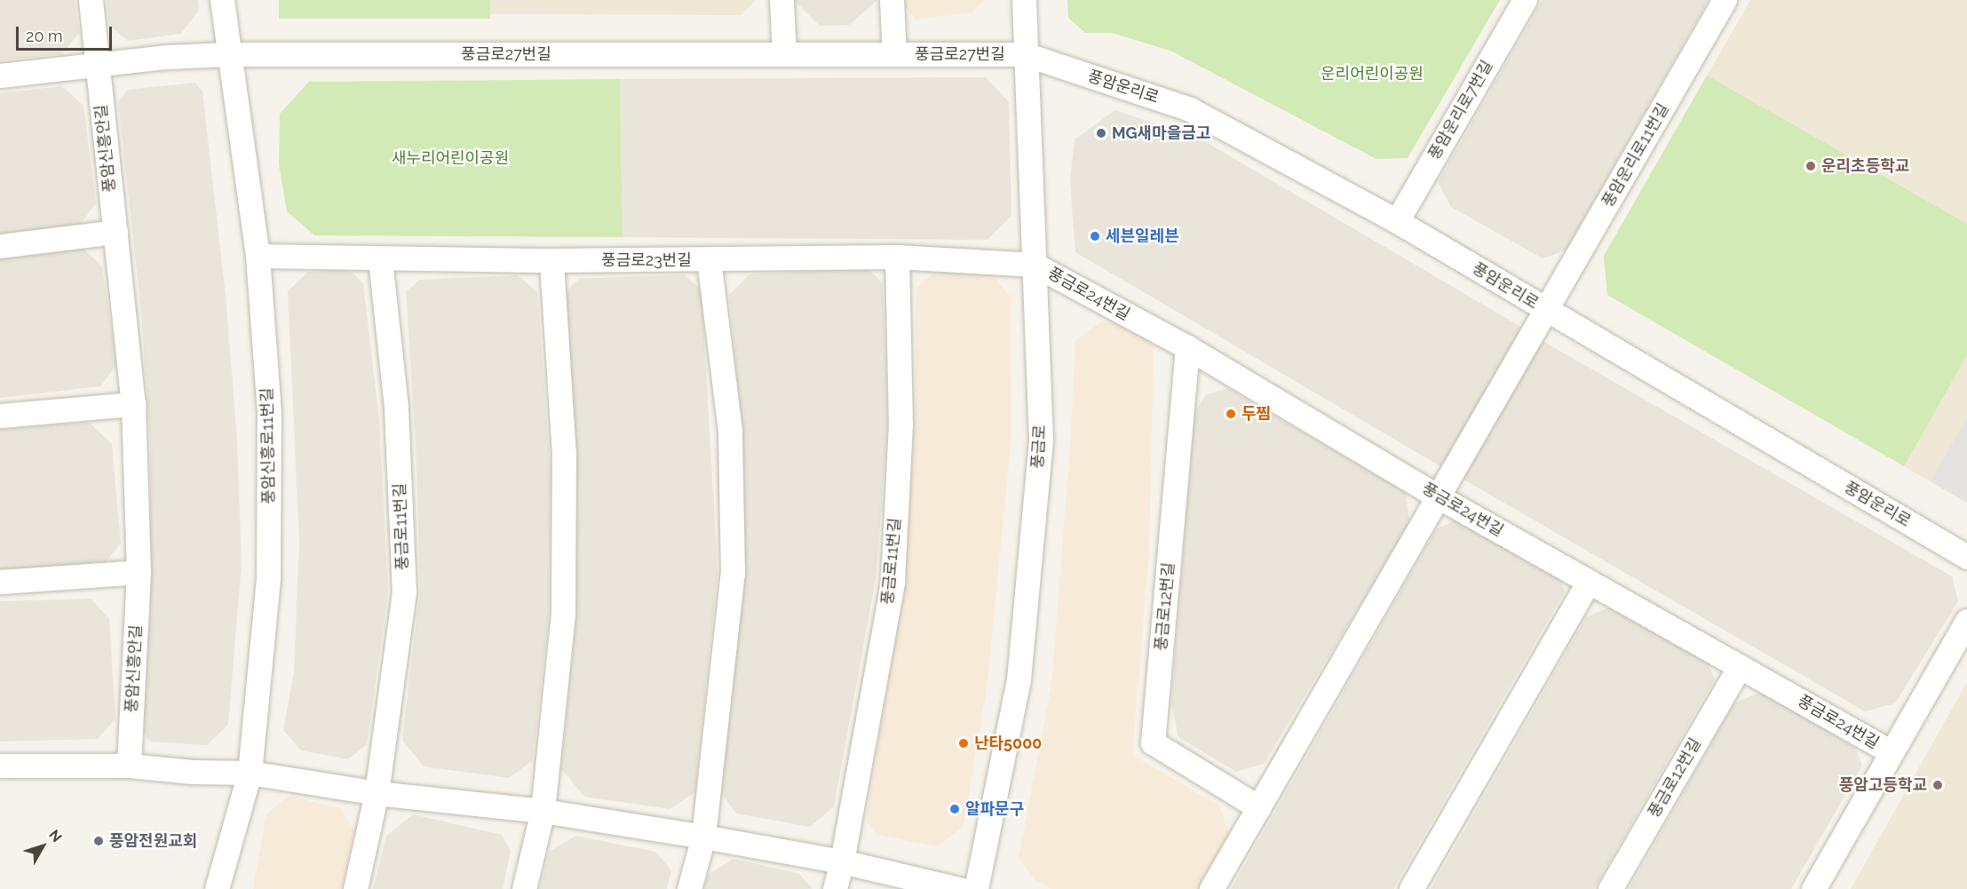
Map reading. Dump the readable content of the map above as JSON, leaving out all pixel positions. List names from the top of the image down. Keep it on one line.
{"streets":{"street":["풍금로27번길","풍암운리로","풍암운리로7번길","풍암신흥안길","풍암운리로11번길","풍금로23번길","풍금로24번길","풍암신흥로11번길","풍금로","풍금로11번길","풍금로12번길"]},"crossings":[["풍금로27번길","풍암운리로"],["풍금로27번길","풍암신흥로11번길"],["풍금로27번길","풍금로"],["풍암운리로","풍암운리로7번길"],["풍암운리로","풍암운리로11번길"],["풍암운리로","풍금로"],["풍암운리로11번길","풍금로24번길"],["풍금로23번길","풍금로24번길"],["풍금로23번길","풍암신흥로11번길"],["풍금로23번길","풍금로"],["풍금로23번길","풍금로11번길"],["풍금로24번길","풍금로"],["풍금로24번길","풍금로12번길"]],"parks":["운리어린이공원","새누리어린이공원"],"places":["MG새마을금고","운리초등학교","세븐일레븐","두찜","난타5000","풍암고등학교","알파문구","풍암전원교회"],"scale_bar":"20 m","north":"top right"}
